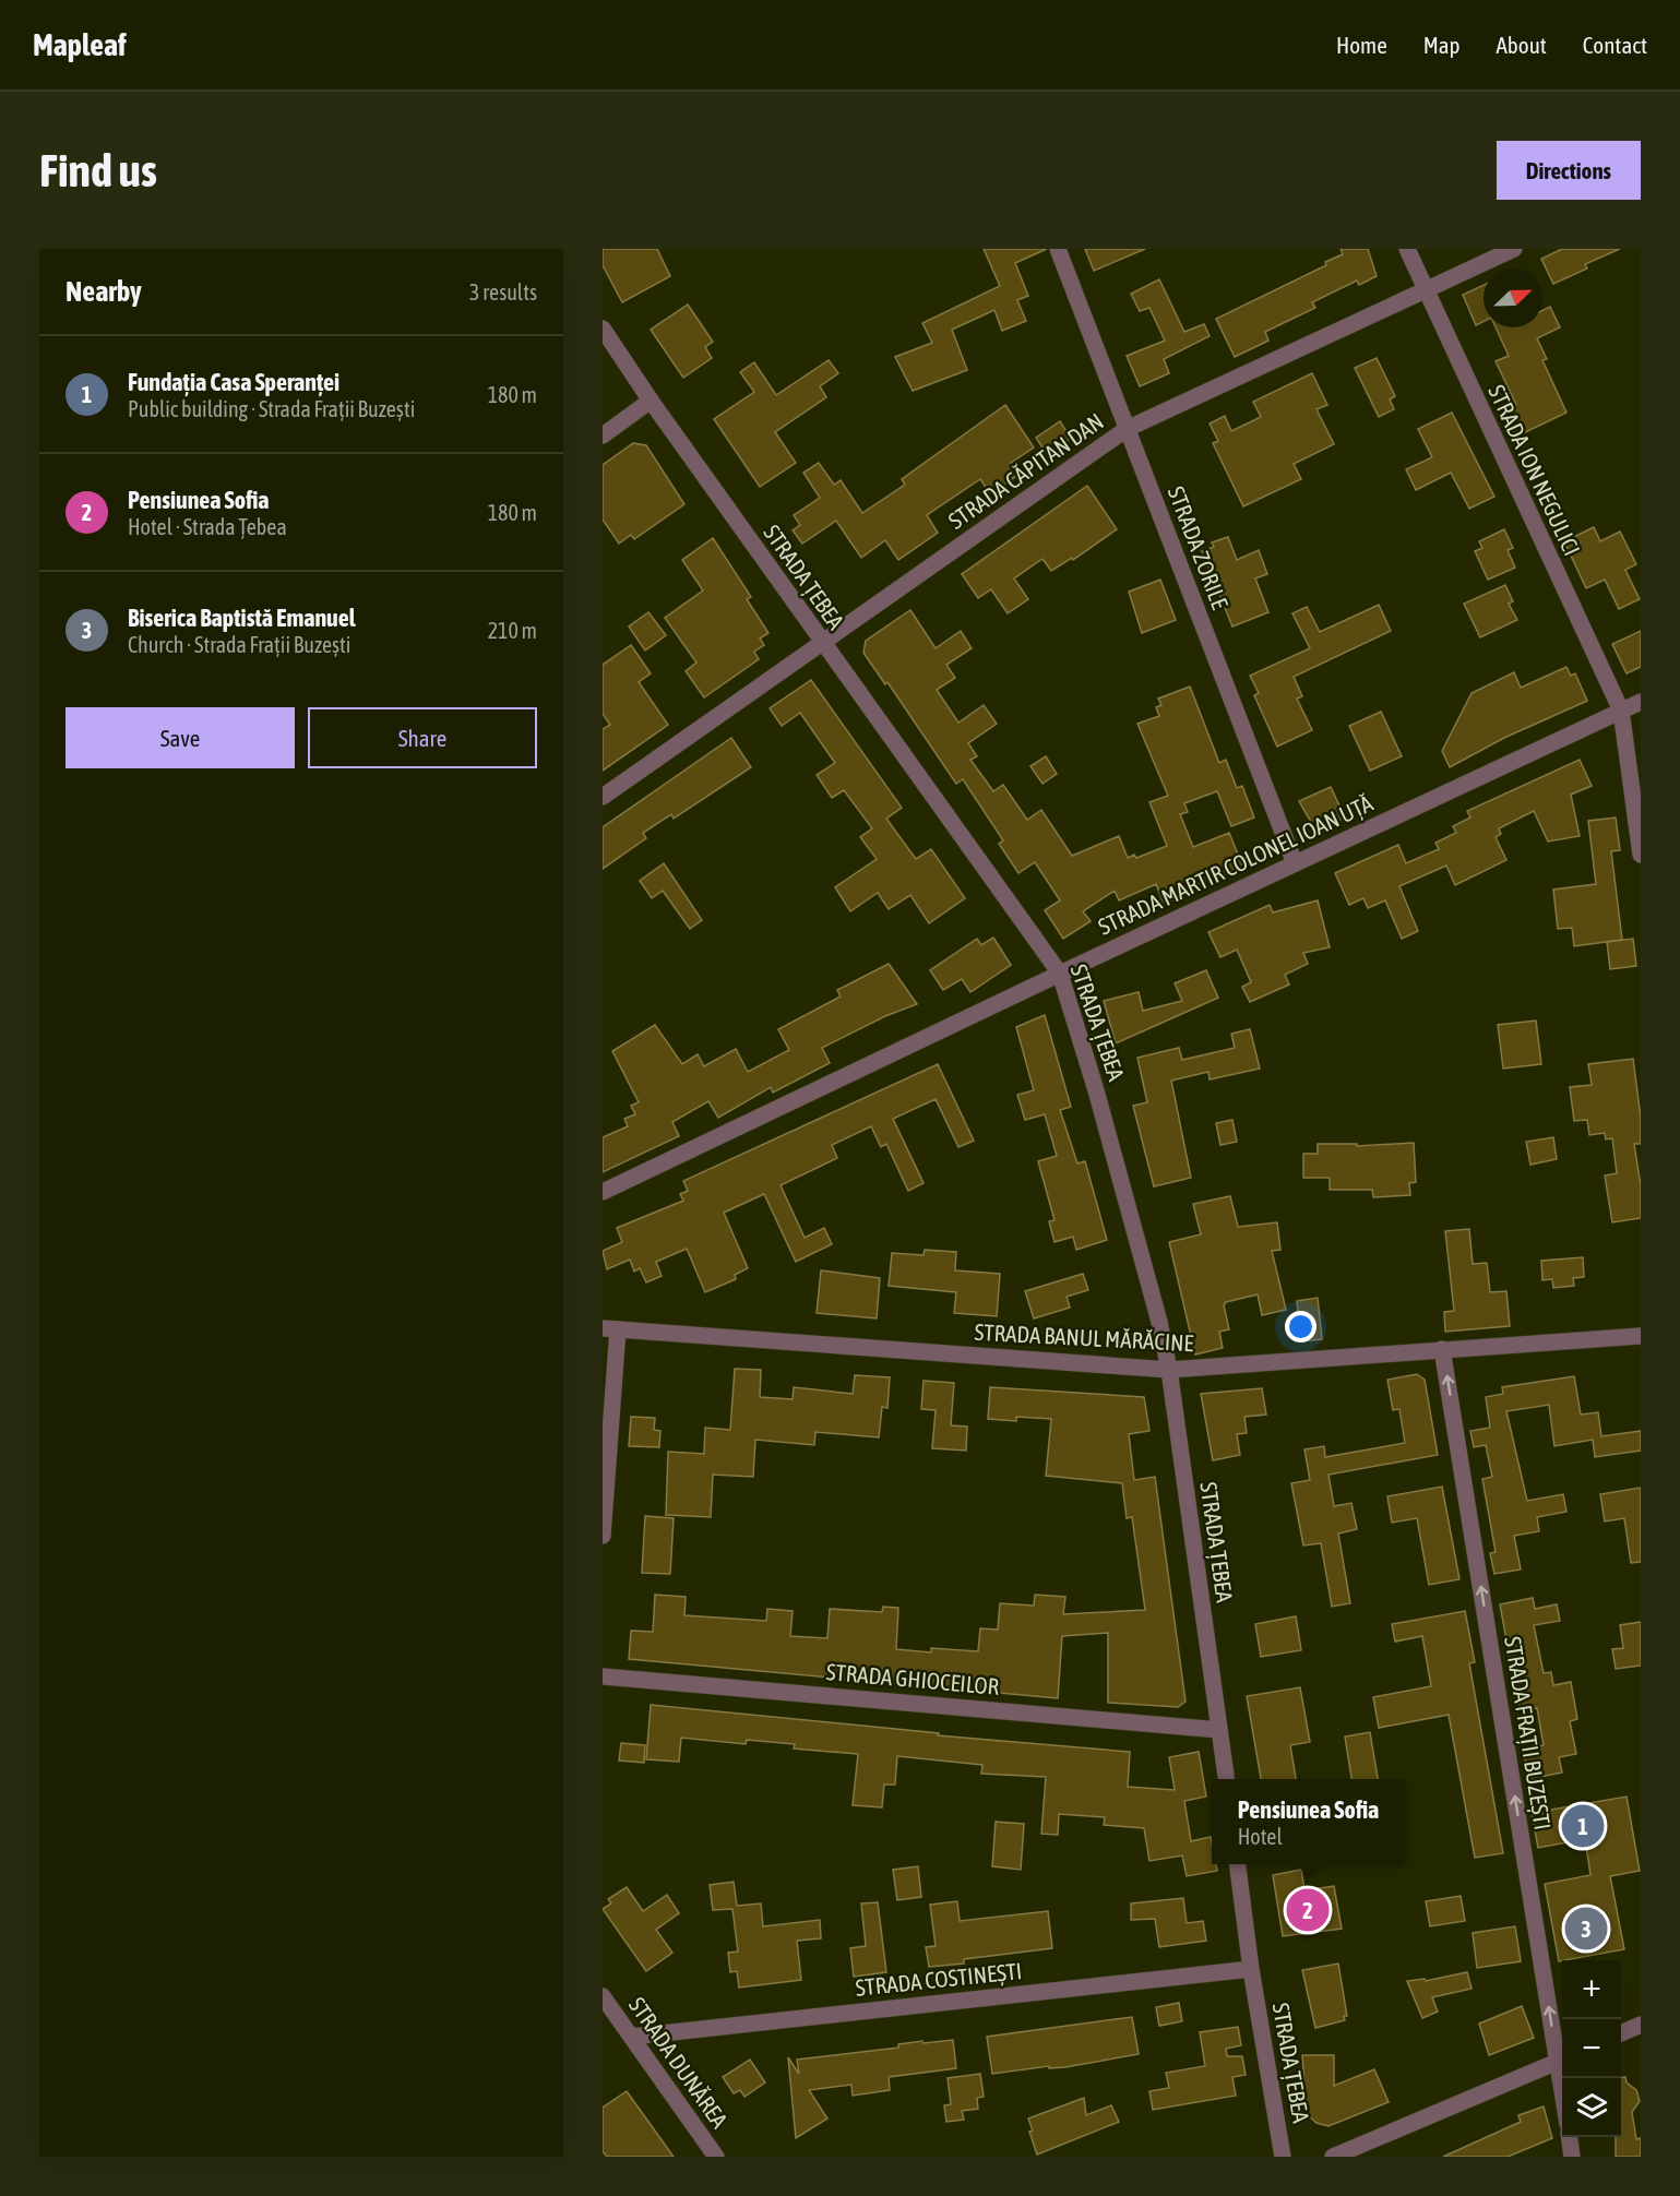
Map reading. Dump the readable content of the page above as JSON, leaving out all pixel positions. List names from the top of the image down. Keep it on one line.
{"streets":{"street":["STRADA ION NEGULICI","STRADA CĂPITAN DAN","STRADA ZORILE","STRADA ȚEBEA","STRADA MARTIR COLONEL IOAN UȚĂ","STRADA BANUL MĂRĂCINE","STRADA GHIOCEILOR","STRADA FRAȚII BUZEȘTI","STRADA COSTINEȘTI","STRADA DUNĂREA"]},"crossings":[["STRADA ION NEGULICI","STRADA CĂPITAN DAN"],["STRADA ION NEGULICI","STRADA MARTIR COLONEL IOAN UȚĂ"],["STRADA CĂPITAN DAN","STRADA ZORILE"],["STRADA CĂPITAN DAN","STRADA ȚEBEA"],["STRADA ZORILE","STRADA MARTIR COLONEL IOAN UȚĂ"],["STRADA ȚEBEA","STRADA MARTIR COLONEL IOAN UȚĂ"],["STRADA ȚEBEA","STRADA BANUL MĂRĂCINE"],["STRADA ȚEBEA","STRADA GHIOCEILOR"],["STRADA ȚEBEA","STRADA COSTINEȘTI"],["STRADA BANUL MĂRĂCINE","STRADA FRAȚII BUZEȘTI"],["STRADA COSTINEȘTI","STRADA DUNĂREA"]],"one_way":["STRADA FRAȚII BUZEȘTI"],"north":"top right","page":{"header":"Mapleaf","nav":["Home","Map","About","Contact"],"buttons":["Directions",["Save","Share"]],"title":"Find us","heading":["Nearby","3 results"],"list":[{"mark":"1","name":"Fundația Casa Speranței","note":"Public building · Strada Frații Buzești","value":"180 m"},{"mark":"2","name":"Pensiunea Sofia","note":"Hotel · Strada Țebea","value":"180 m"},{"mark":"3","name":"Biserica Baptistă Emanuel","note":"Church · Strada Frații Buzești","value":"210 m"}],"popup":["Pensiunea Sofia","Hotel"],"pins":["1","2","3"],"map_buttons":["+","−"]}}
